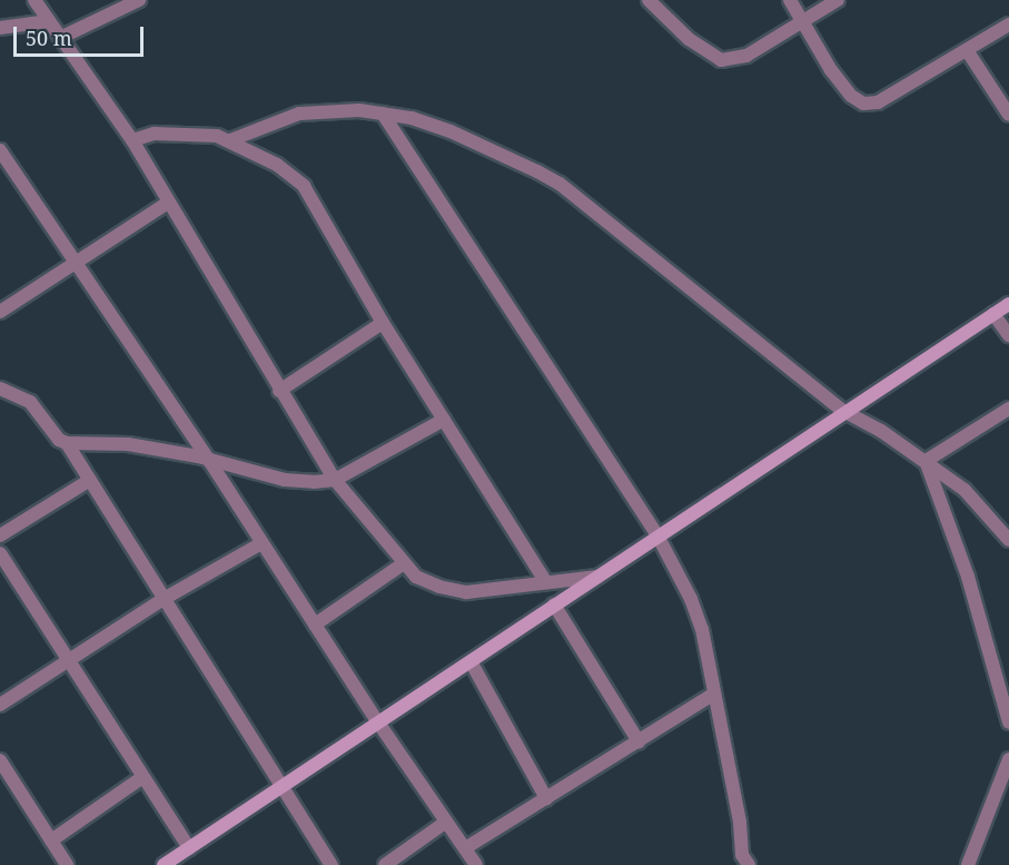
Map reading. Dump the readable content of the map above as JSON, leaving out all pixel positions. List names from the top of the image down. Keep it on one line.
{"scale_bar":"50 m"}
